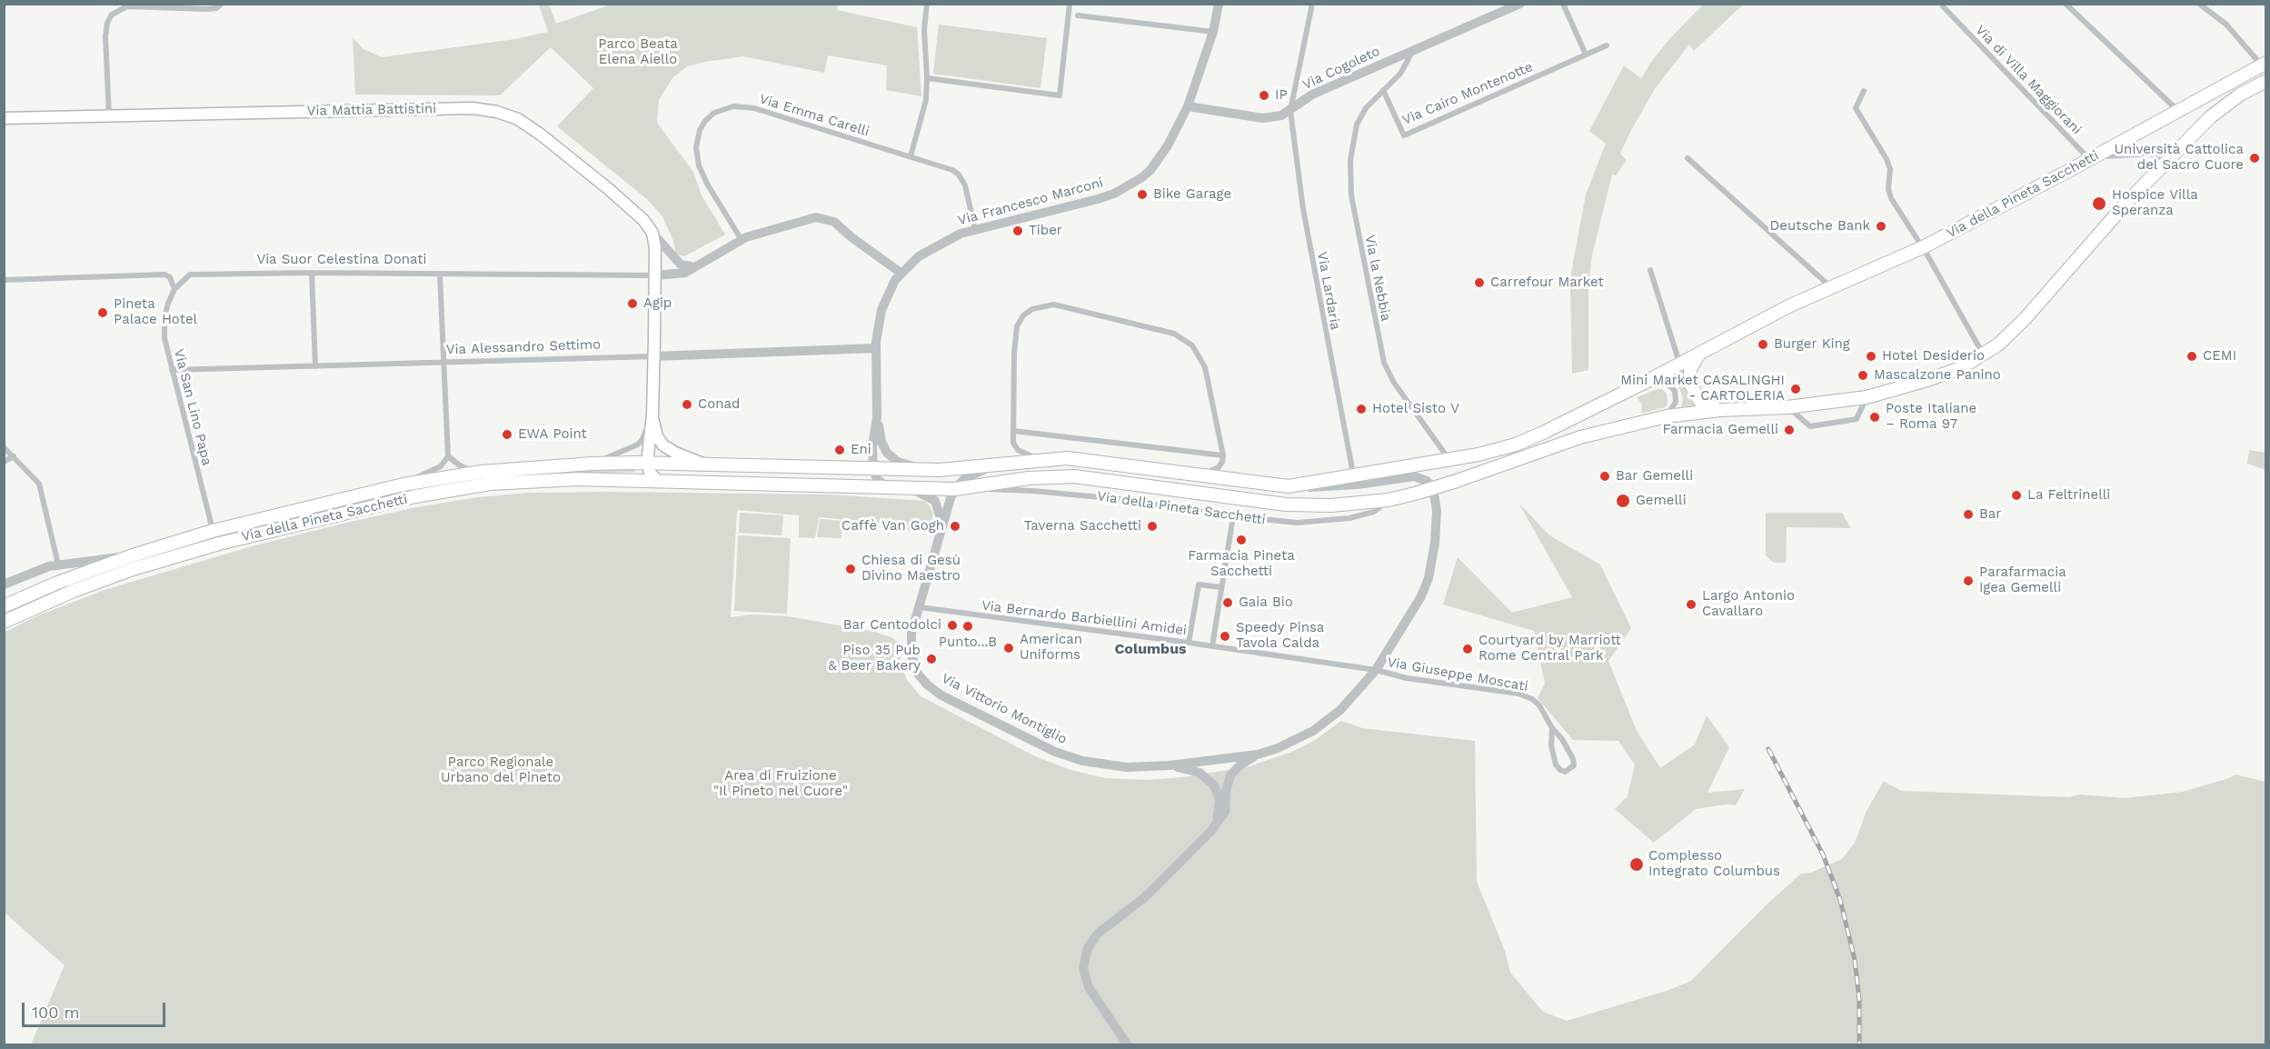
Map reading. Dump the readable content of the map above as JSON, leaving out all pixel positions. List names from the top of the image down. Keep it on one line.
{"streets":{"main road":["Via Mattia Battistini","Via della Pineta Sacchetti"],"street":["Via Cogoleto","Via di Villa Maggiorani","Via Cairo Montenotte","Via Emma Carelli","Via Francesco Marconi","Via Suor Celestina Donati","Via la Nebbia","Via Lardaria","Via Alessandro Settimo","Via San Lino Papa","Via Bernardo Barbiellini Amidei","Via Giuseppe Moscati","Via Vittorio Montiglio"]},"crossings":[["Via Cogoleto","Via Francesco Marconi"],["Via Cogoleto","Via Lardaria"],["Via di Villa Maggiorani","Via della Pineta Sacchetti"],["Via Cairo Montenotte","Via la Nebbia"],["Via Emma Carelli","Via Francesco Marconi"],["Via Emma Carelli","Via Suor Celestina Donati"],["Via della Pineta Sacchetti","Via Francesco Marconi"],["Via della Pineta Sacchetti","Via la Nebbia"],["Via della Pineta Sacchetti","Via Lardaria"],["Via della Pineta Sacchetti","Via San Lino Papa"],["Via della Pineta Sacchetti","Via Vittorio Montiglio"],["Via Francesco Marconi","Via Suor Celestina Donati"],["Via Francesco Marconi","Via Alessandro Settimo"],["Via Suor Celestina Donati","Via San Lino Papa"],["Via Alessandro Settimo","Via San Lino Papa"],["Via Bernardo Barbiellini Amidei","Via Giuseppe Moscati"],["Via Bernardo Barbiellini Amidei","Via Vittorio Montiglio"]],"districts":["Columbus"],"parks":["Parco Beata Elena Aiello","Parco Regionale Urbano del Pineto","Area di Fruizione \"Il Pineto nel Cuore\""],"places":["IP","Università Cattolica del Sacro Cuore","Bike Garage","Hospice Villa Speranza","Deutsche Bank","Tiber","Carrefour Market","Agip","Pineta Palace Hotel","Burger King","Hotel Desiderio","CEMI","Mascalzone Panino","Mini Market CASALINGHI - CARTOLERIA","Conad","Hotel Sisto V","Poste Italiane – Roma 97","Farmacia Gemelli","EWA Point","Eni","Bar Gemelli","La Feltrinelli","Gemelli","Bar","Caffè Van Gogh","Taverna Sacchetti","Farmacia Pineta Sacchetti","Chiesa di Gesù Divino Maestro","Parafarmacia Igea Gemelli","Gaia Bio","Largo Antonio Cavallaro","Bar Centodolci","Punto...B","Speedy Pinsa Tavola Calda","American Uniforms","Courtyard by Marriott Rome Central Park","Piso 35 Pub & Beer Bakery","Complesso Integrato Columbus"],"scale_bar":"100 m"}
